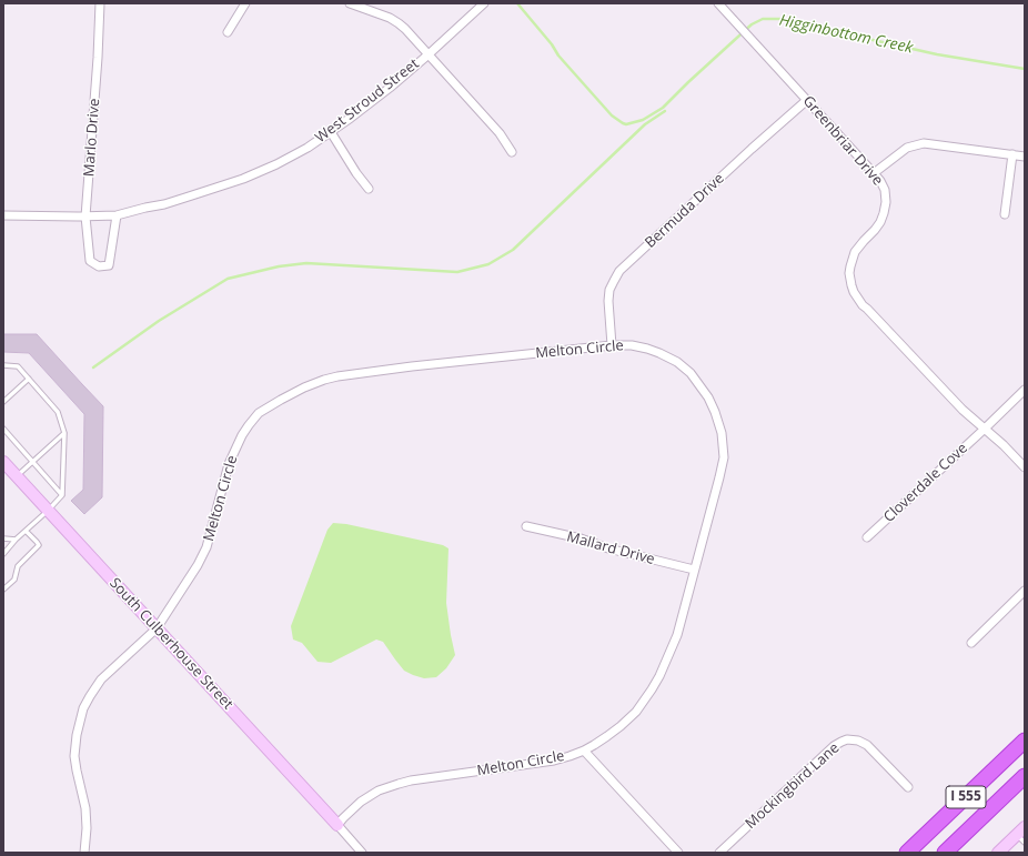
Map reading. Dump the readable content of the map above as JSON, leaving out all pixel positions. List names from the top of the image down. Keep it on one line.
{"streets":{"highway":["I 555"],"street":["West Stroud Street","Marlo Drive","Greenbriar Drive","Bermuda Drive","Melton Circle","Cloverdale Cove","Mallard Drive","South Culberhouse Street","Mockingbird Lane"]},"crossings":[["West Stroud Street","Marlo Drive"],["Greenbriar Drive","Bermuda Drive"],["Greenbriar Drive","Cloverdale Cove"],["Bermuda Drive","Melton Circle"],["Melton Circle","Mallard Drive"],["Melton Circle","South Culberhouse Street"]],"water":["Higginbottom Creek"]}
